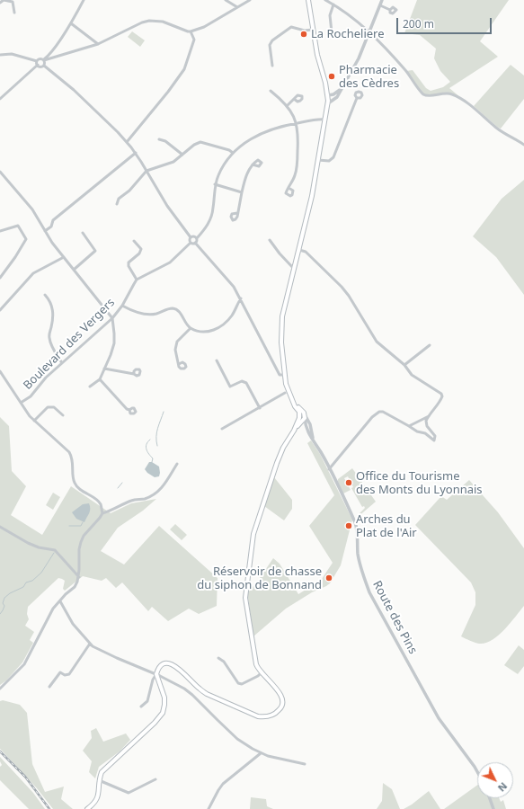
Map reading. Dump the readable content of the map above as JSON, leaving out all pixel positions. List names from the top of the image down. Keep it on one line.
{"streets":{"street":["Boulevard des Vergers","Route des Pins"]},"places":["La Rocheliere","Pharmacie des Cèdres","Office du Tourisme des Monts du Lyonnais","Arches du Plat de l'Air","Réservoir de chasse du siphon de Bonnand"],"scale_bar":"200 m","north":"bottom right"}
